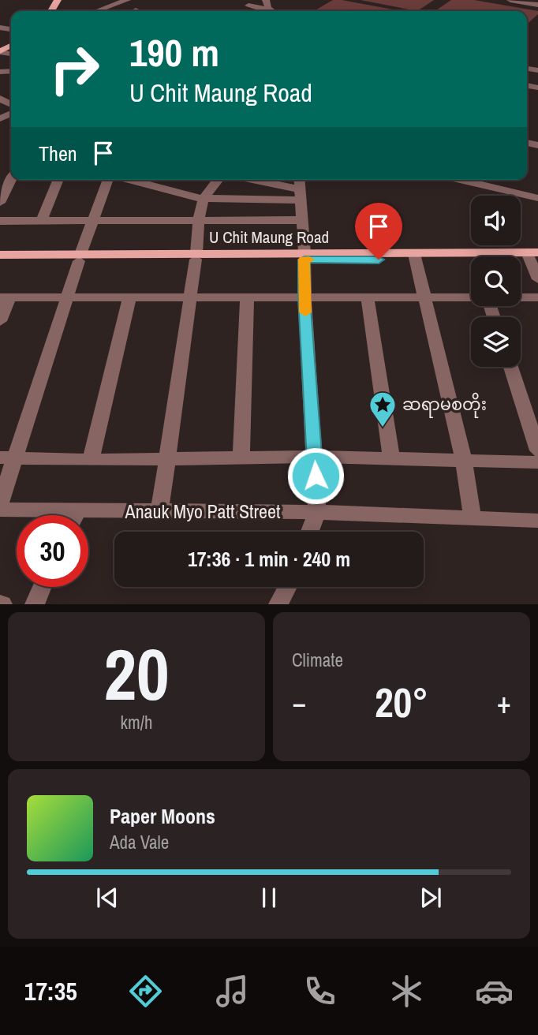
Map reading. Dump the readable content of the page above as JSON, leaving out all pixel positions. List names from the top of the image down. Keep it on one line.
{"streets":{"main road":["U Chit Maung Road"],"street":["Anauk Myo Patt Street"]},"places":{"place":["ဆရာမစတိုး"]},"page":{"turn":["190 m","U Chit Maung Road"],"then":"Then","limit":"30","trip":"17:36 · 1 min · 240 m","tile":[["20","km/h"],"Climate"],"heat":["−","20°","+"],"song":["Paper Moons","Ada Vale"],"tabs":"17:35"}}
